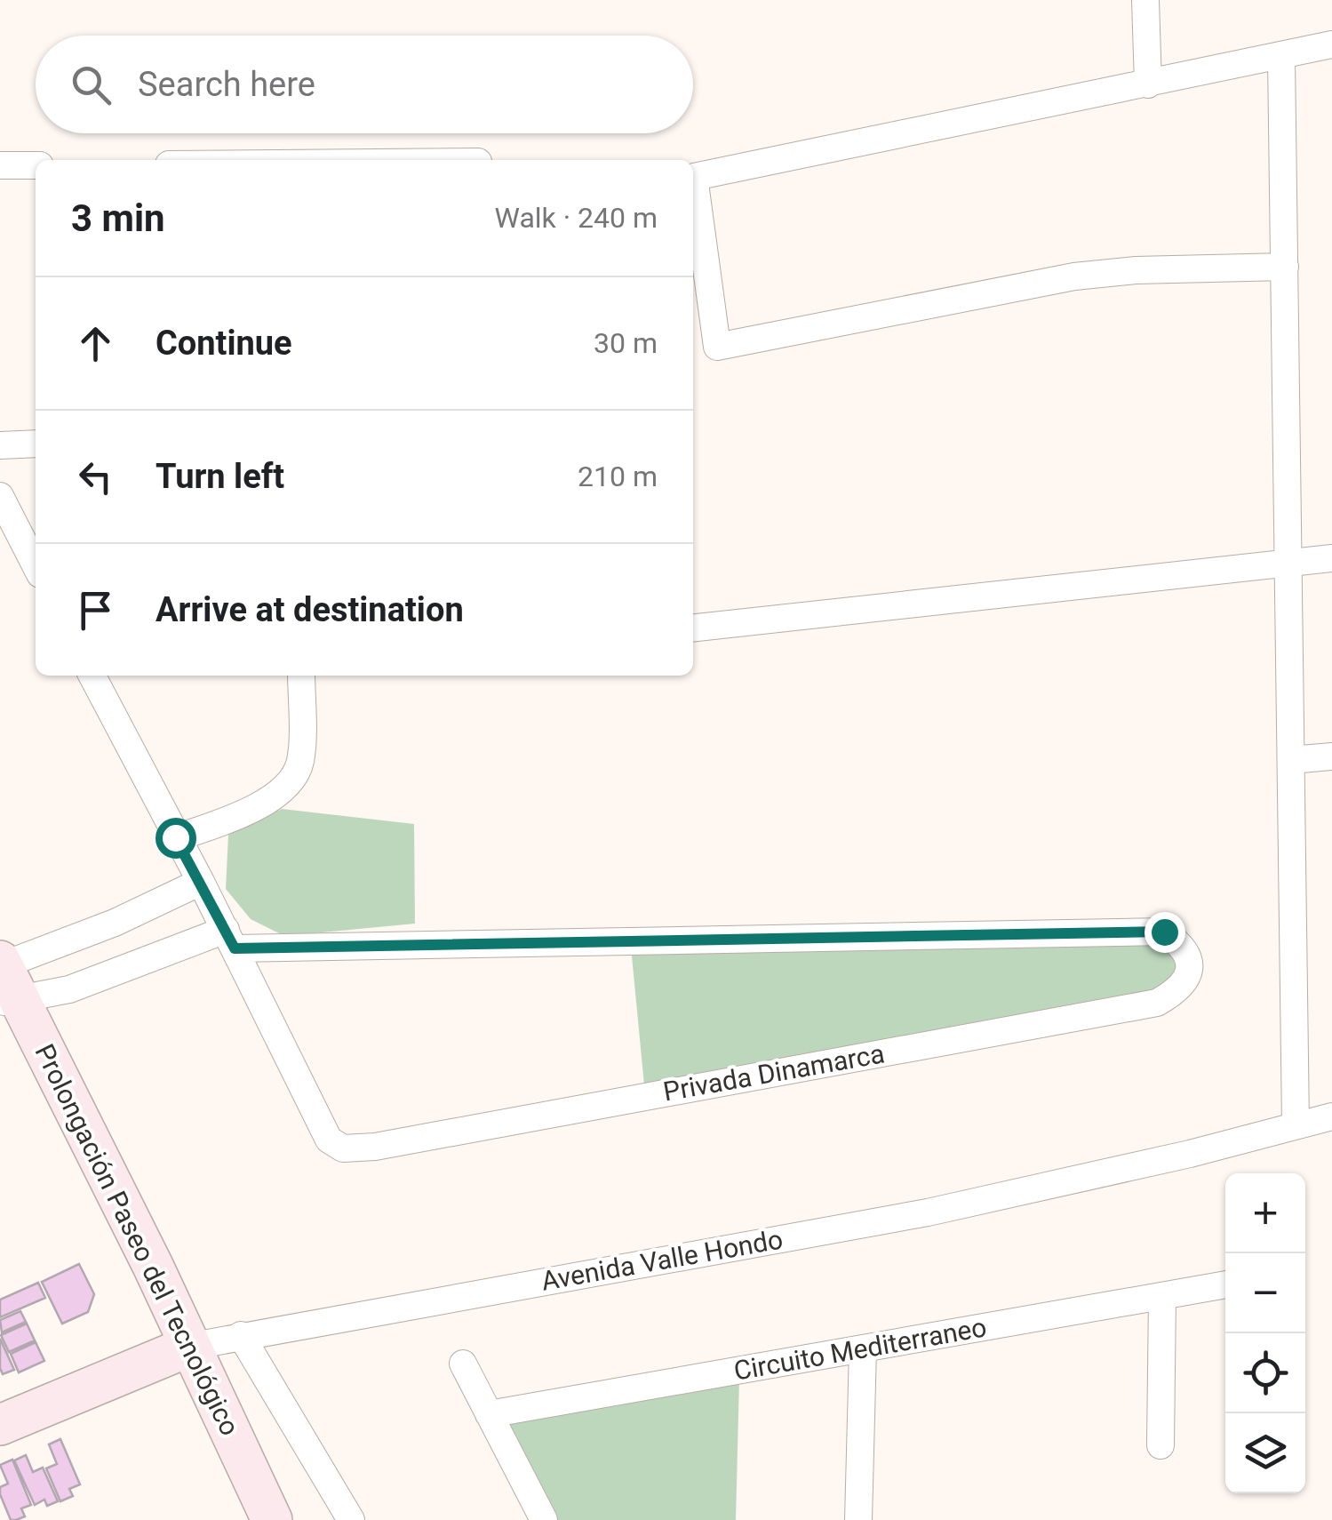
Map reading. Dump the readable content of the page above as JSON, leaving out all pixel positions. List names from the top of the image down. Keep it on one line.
{"streets":{"street":["Privada Dinamarca","Prolongación Paseo del Tecnológico","Avenida Valle Hondo","Circuito Mediterraneo"]},"crossings":[["Prolongación Paseo del Tecnológico","Avenida Valle Hondo"]],"page":{"search":"Search here","heading":["3 min","Walk · 240 m"],"list":[["Continue","30 m"],["Turn left","210 m"],"Arrive at destination"],"map_buttons":["+","−"]}}
